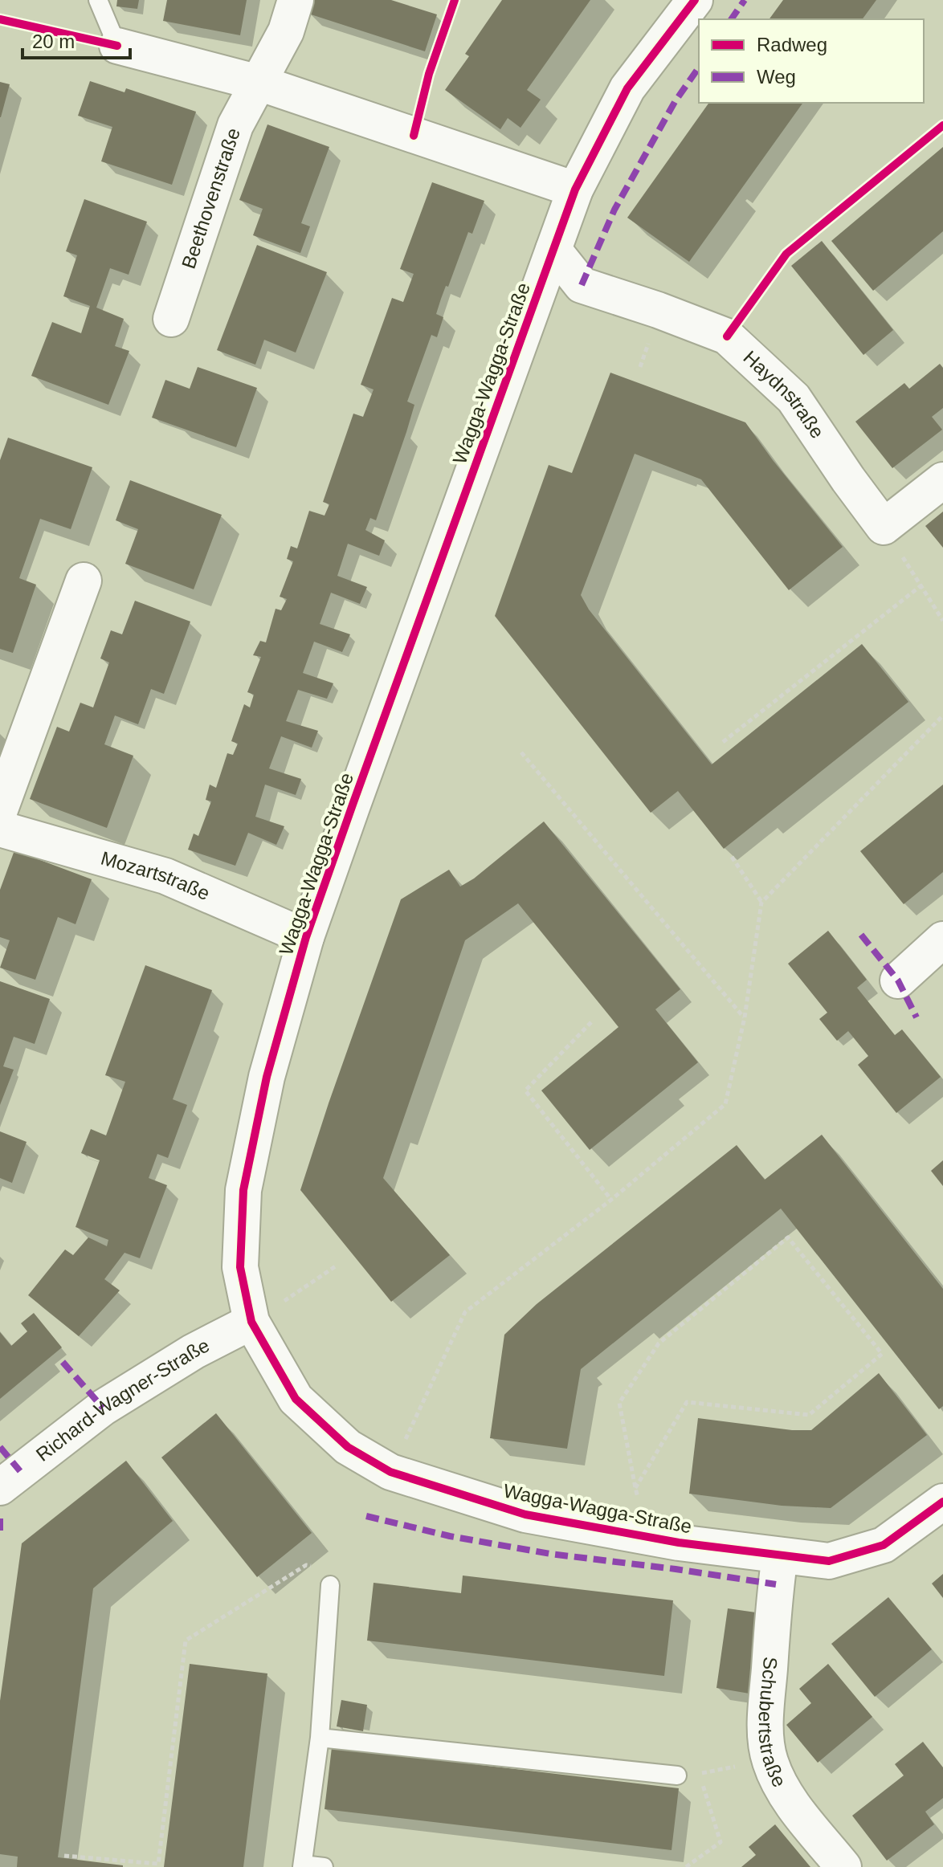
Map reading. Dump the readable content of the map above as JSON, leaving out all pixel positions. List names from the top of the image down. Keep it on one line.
{"streets":{"street":["Beethovenstraße","Wagga-Wagga-Straße","Haydnstraße","Mozartstraße","Richard-Wagner-Straße","Schubertstraße"]},"crossings":[["Wagga-Wagga-Straße","Haydnstraße"],["Wagga-Wagga-Straße","Mozartstraße"],["Wagga-Wagga-Straße","Richard-Wagner-Straße"],["Wagga-Wagga-Straße","Schubertstraße"]],"legend":["Radweg","Weg"],"scale_bar":"20 m"}
